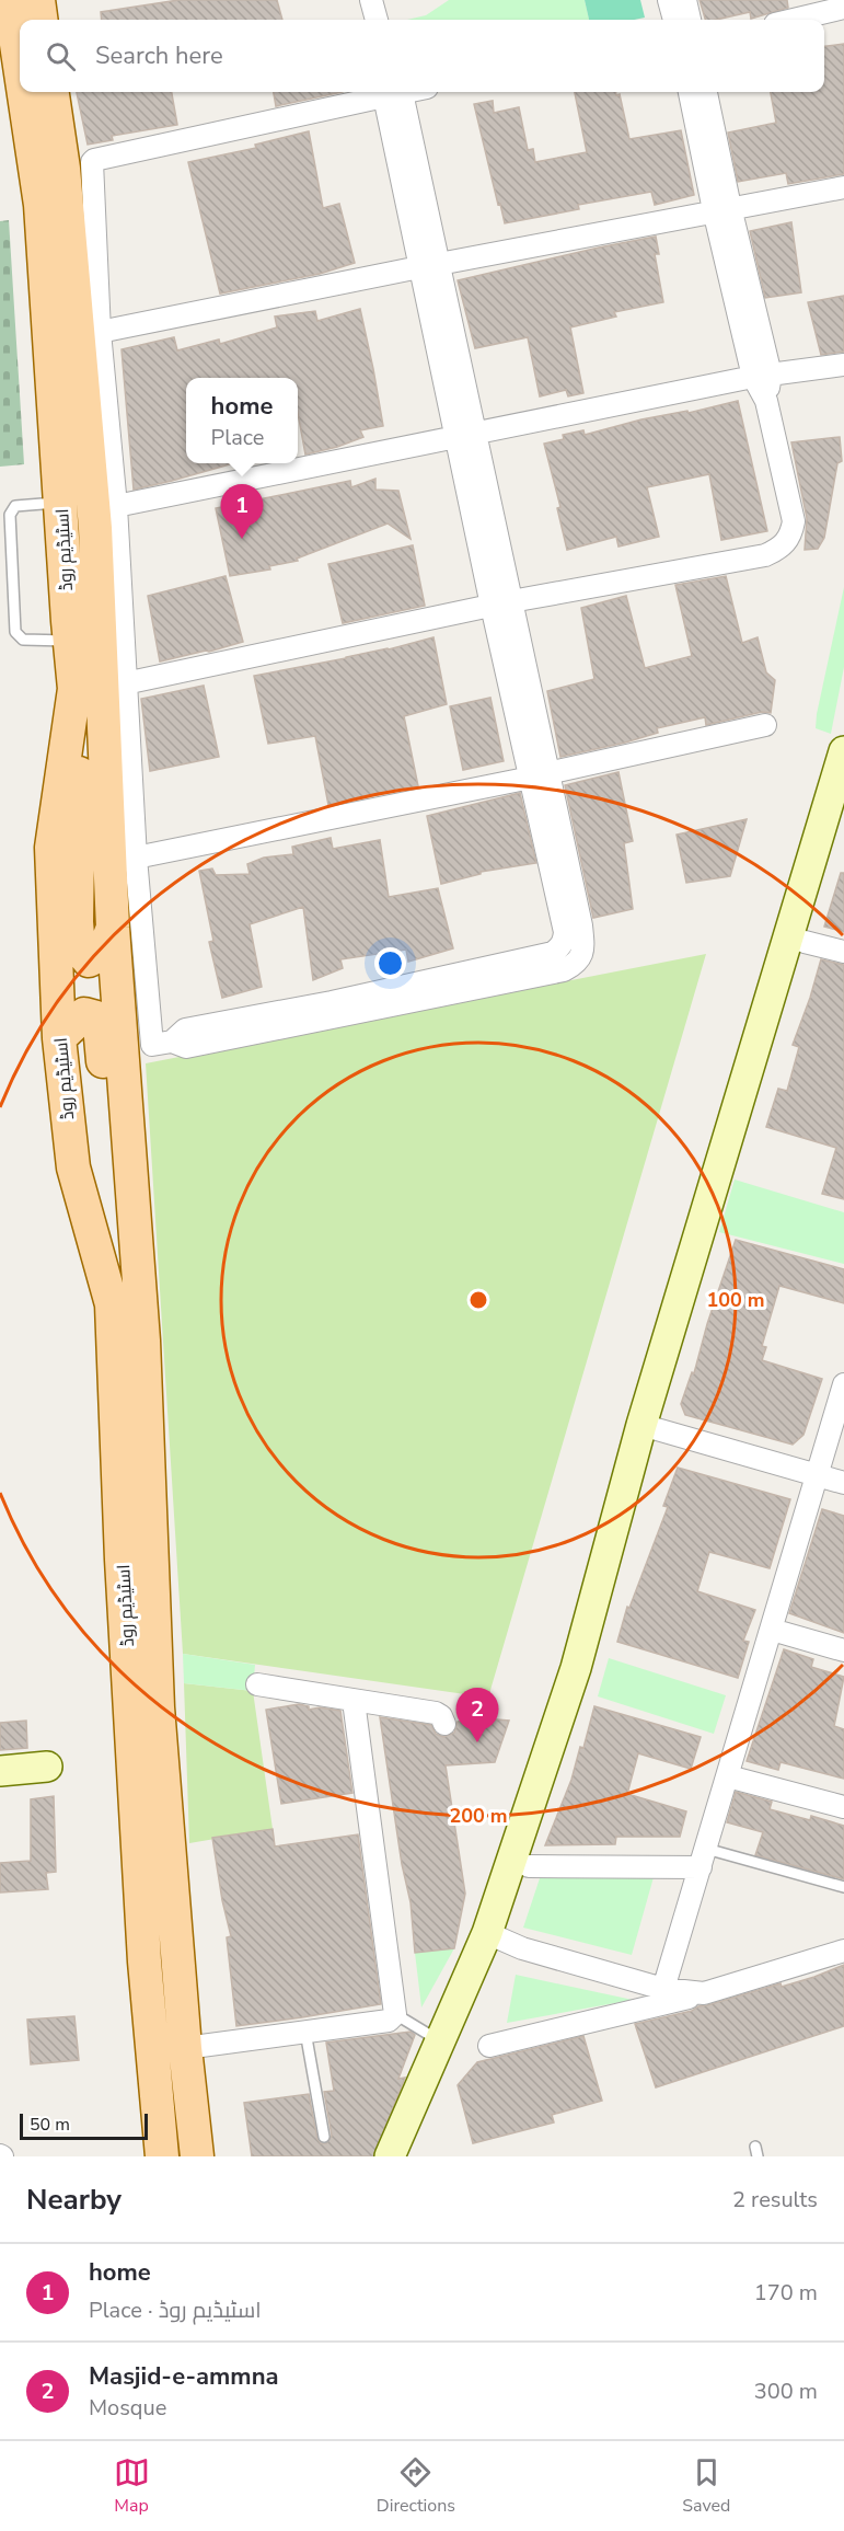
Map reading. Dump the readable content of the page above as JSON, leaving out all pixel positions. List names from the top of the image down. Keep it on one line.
{"streets":{"main road":["اسٹیڈیم روڈ"]},"scale_bar":"50 m","page":{"search":"Search here","popup":["home","Place"],"pins":["1","2"],"scale":"50 m","heading":["Nearby","2 results"],"list":[{"mark":"1","name":"home","note":"Place · اسٹیڈیم روڈ","value":"170 m"},{"mark":"2","name":"Masjid-e-ammna","note":"Mosque","value":"300 m"}],"nav":["Map","Directions","Saved"]},"rings":["100 m","200 m"]}
